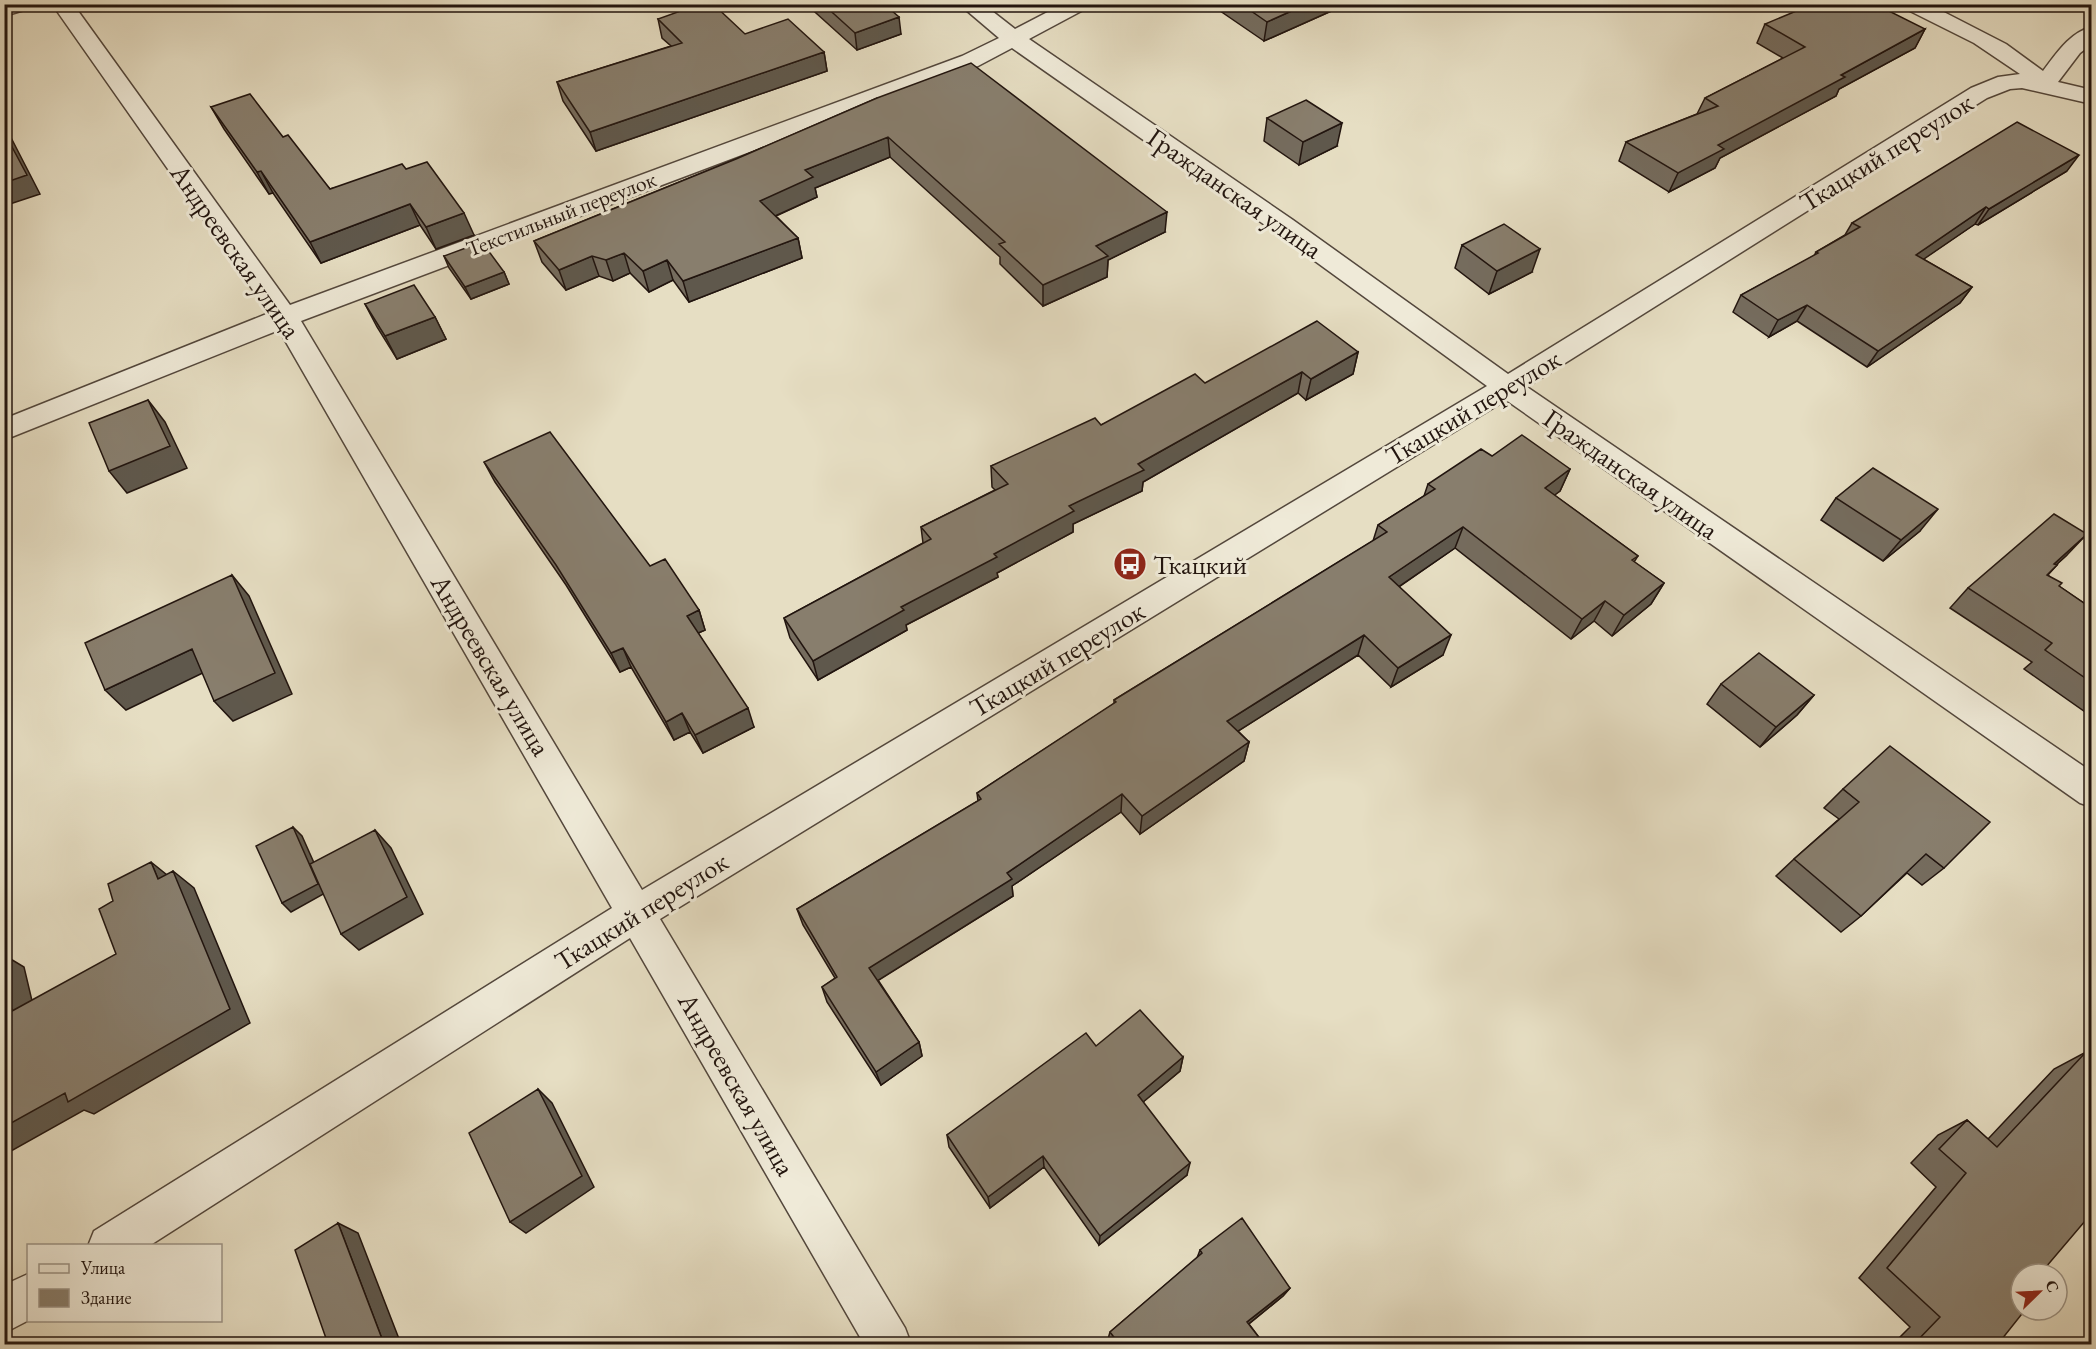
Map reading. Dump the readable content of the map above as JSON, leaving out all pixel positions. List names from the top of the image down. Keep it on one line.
{"streets":{"street":["Ткацкий переулок","Гражданская улица","Текстильный переулок","Андреевская улица"]},"crossings":[["Ткацкий переулок","Гражданская улица"],["Ткацкий переулок","Андреевская улица"],["Гражданская улица","Текстильный переулок"],["Текстильный переулок","Андреевская улица"]],"places":{"bus stop":["Ткацкий"]},"legend":["Улица","Здание"],"north":"top right"}
